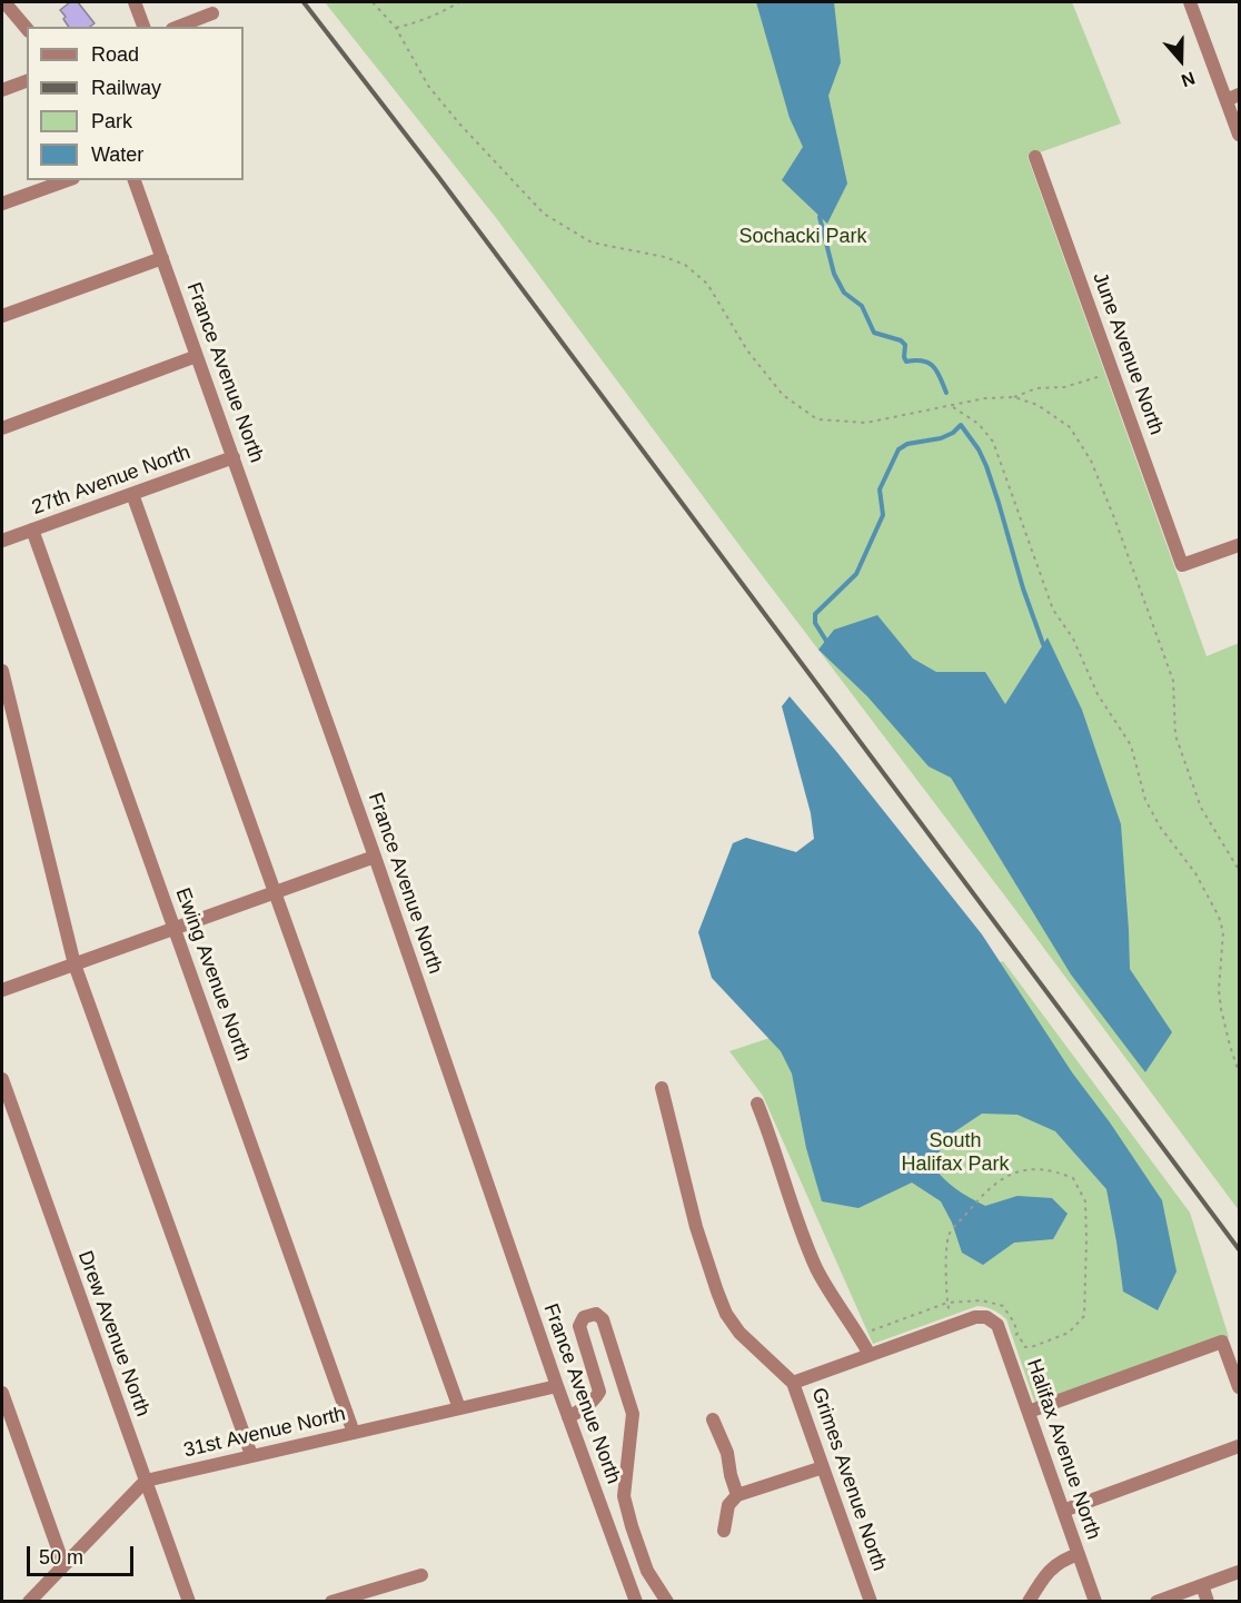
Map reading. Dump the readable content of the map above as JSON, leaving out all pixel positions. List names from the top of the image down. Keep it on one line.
{"streets":{"street":["June Avenue North","France Avenue North","27th Avenue North","Ewing Avenue North","Drew Avenue North","31st Avenue North","Halifax Avenue North","Grimes Avenue North"]},"crossings":[["France Avenue North","27th Avenue North"],["France Avenue North","31st Avenue North"],["27th Avenue North","Ewing Avenue North"],["Ewing Avenue North","31st Avenue North"],["Drew Avenue North","31st Avenue North"]],"parks":["Sochacki Park","South Halifax Park"],"legend":["Road","Railway","Park","Water"],"scale_bar":"50 m","north":"bottom"}
